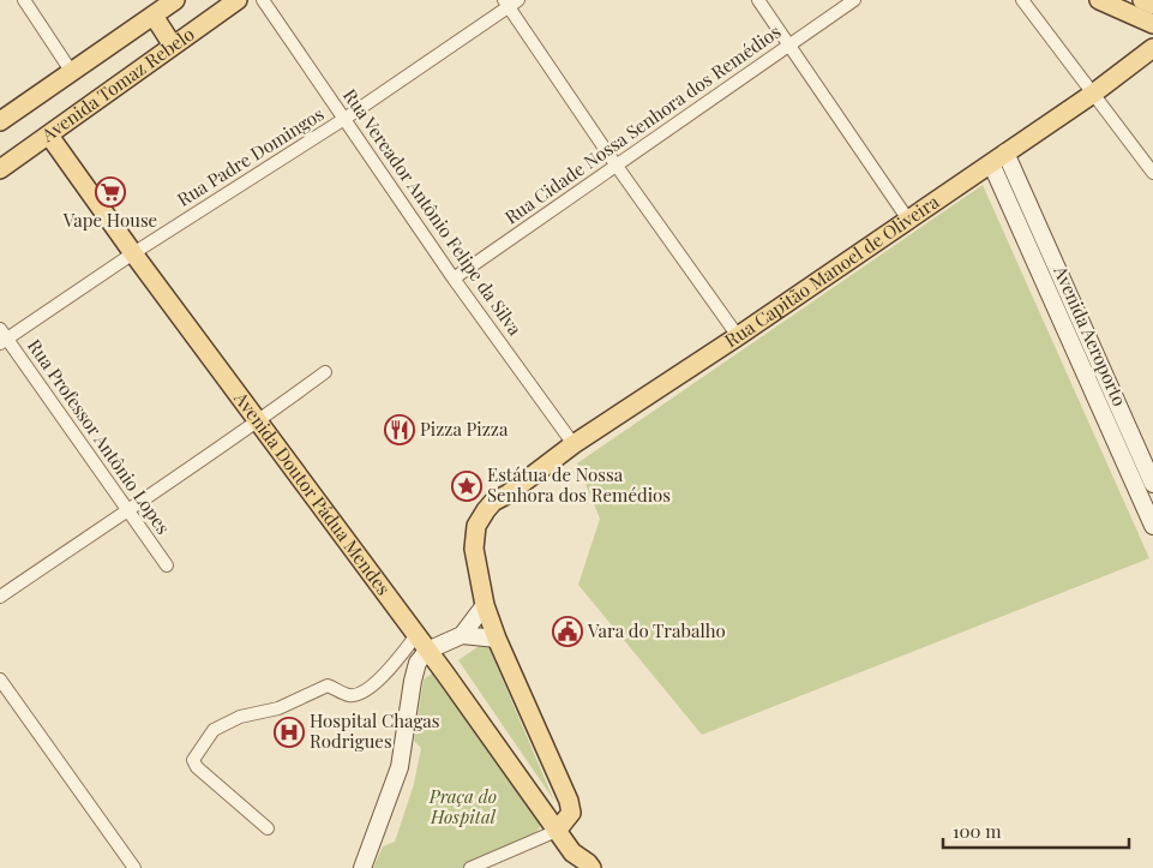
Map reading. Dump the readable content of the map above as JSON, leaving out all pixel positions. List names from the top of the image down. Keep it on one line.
{"streets":{"main road":["Avenida Tomaz Rebelo","Rua Capitão Manoel de Oliveira","Avenida Doutor Pádua Mendes"],"street":["Rua Cidade Nossa Senhora dos Remédios","Rua Padre Domingos","Rua Vereador Antônio Felipe da Silva","Avenida Aeroporto","Rua Professor Antônio Lopes"]},"crossings":[["Avenida Tomaz Rebelo","Avenida Doutor Pádua Mendes"],["Rua Cidade Nossa Senhora dos Remédios","Rua Vereador Antônio Felipe da Silva"],["Rua Padre Domingos","Rua Vereador Antônio Felipe da Silva"],["Rua Padre Domingos","Rua Professor Antônio Lopes"],["Rua Padre Domingos","Avenida Doutor Pádua Mendes"],["Rua Vereador Antônio Felipe da Silva","Rua Capitão Manoel de Oliveira"],["Rua Capitão Manoel de Oliveira","Avenida Aeroporto"]],"parks":["Praça do Hospital"],"places":{"supermarket":["Vape House"],"restaurant":["Pizza Pizza"],"place":["Estátua de Nossa Senhora dos Remédios"],"public building":["Vara do Trabalho"],"hospital":["Hospital Chagas Rodrigues"]},"scale_bar":"100 m"}
